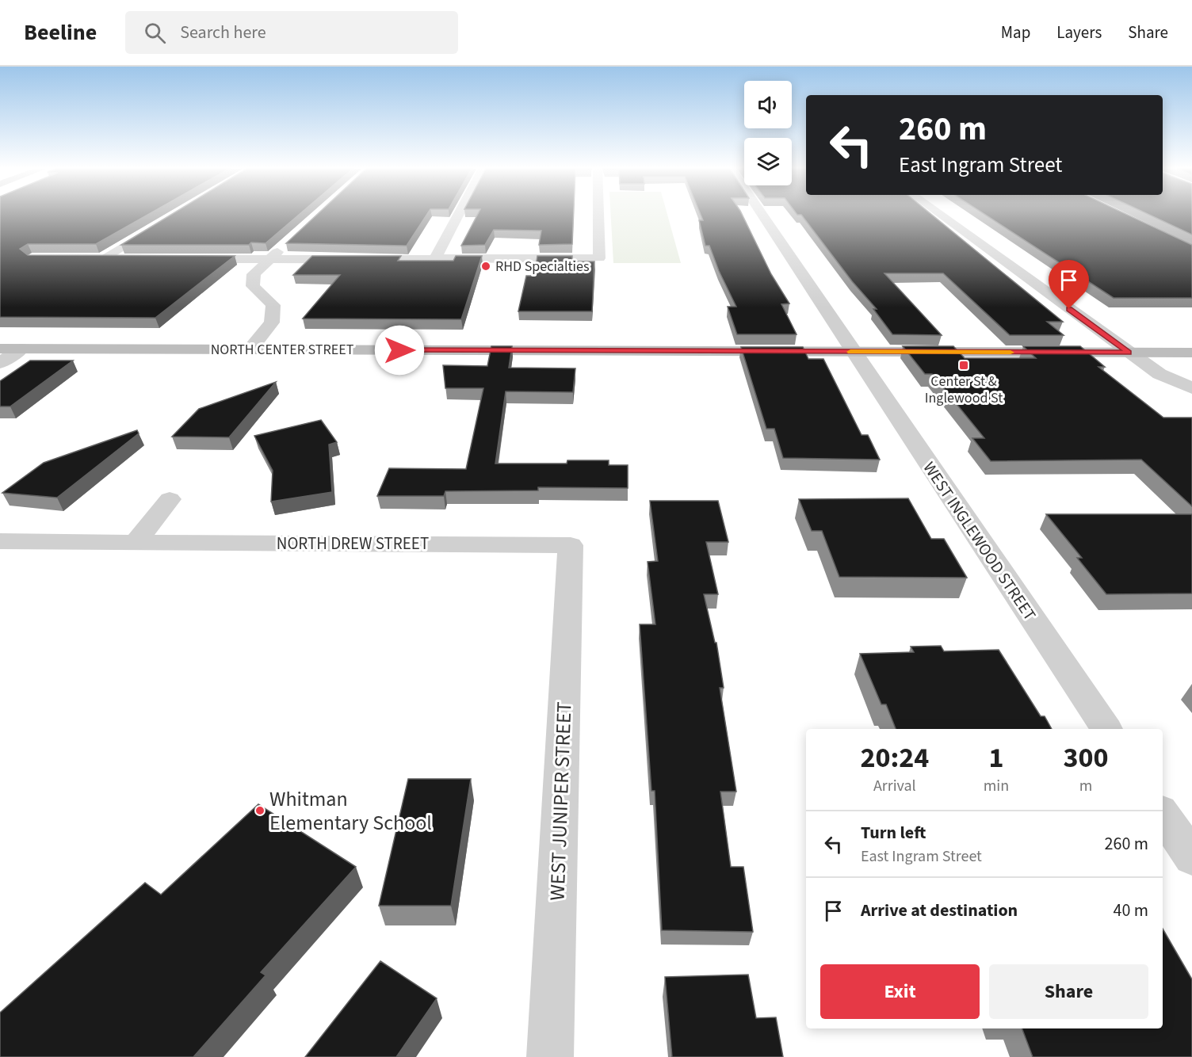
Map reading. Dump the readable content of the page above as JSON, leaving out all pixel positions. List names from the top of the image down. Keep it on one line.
{"streets":{"street":["NORTH CENTER STREET","WEST INGLEWOOD STREET","NORTH DREW STREET","WEST JUNIPER STREET"]},"crossings":[["NORTH CENTER STREET","WEST INGLEWOOD STREET"],["NORTH DREW STREET","WEST JUNIPER STREET"]],"places":{"other":["RHD Specialties","Whitman Elementary School"],"transit":["Center St & Inglewood St"]},"page":{"header":"Beeline","search":"Search here","nav":["Map","Layers","Share"],"turn":["260 m","East Ingram Street"],"eta":["20:24","Arrival","1","min","300","m"],"list":[{"name":"Turn left","note":"East Ingram Street","value":"260 m"},{"name":"Arrive at destination","value":"40 m"}],"buttons":["Exit","Share"]}}
